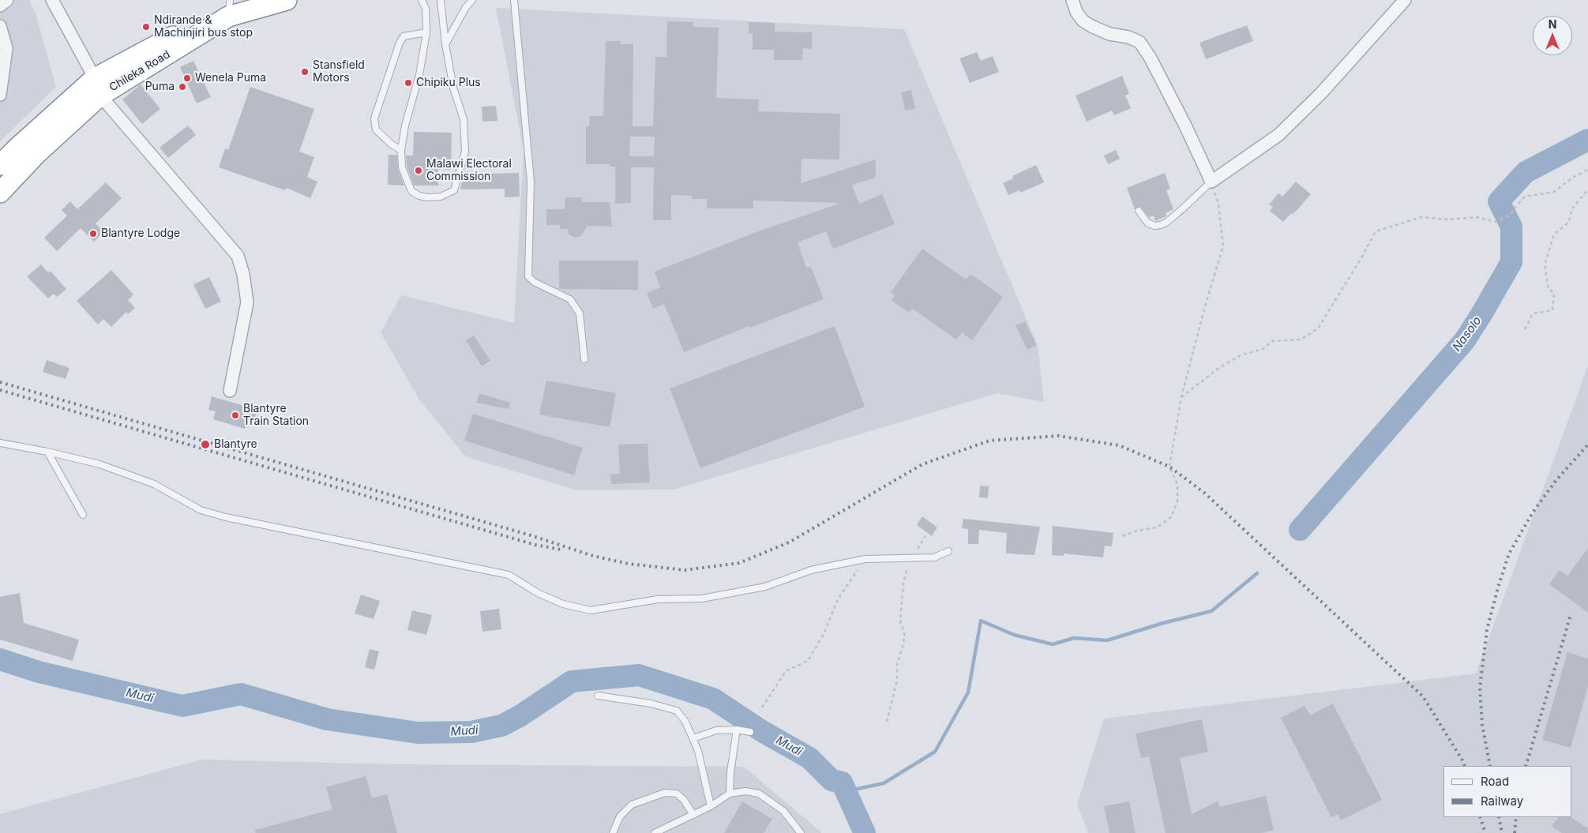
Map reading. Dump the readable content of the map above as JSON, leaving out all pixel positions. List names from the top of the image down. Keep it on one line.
{"streets":{"highway":["Chileka Road"]},"water":["Nasolo","Mudi"],"places":["Ndirande & Machinjiri bus stop","Stansfield Motors","Wenela Puma","Chipiku Plus","Puma","Malawi Electoral Commission","Blantyre Lodge","Blantyre Train Station","Blantyre"],"legend":["Road","Railway"],"north":"top"}
